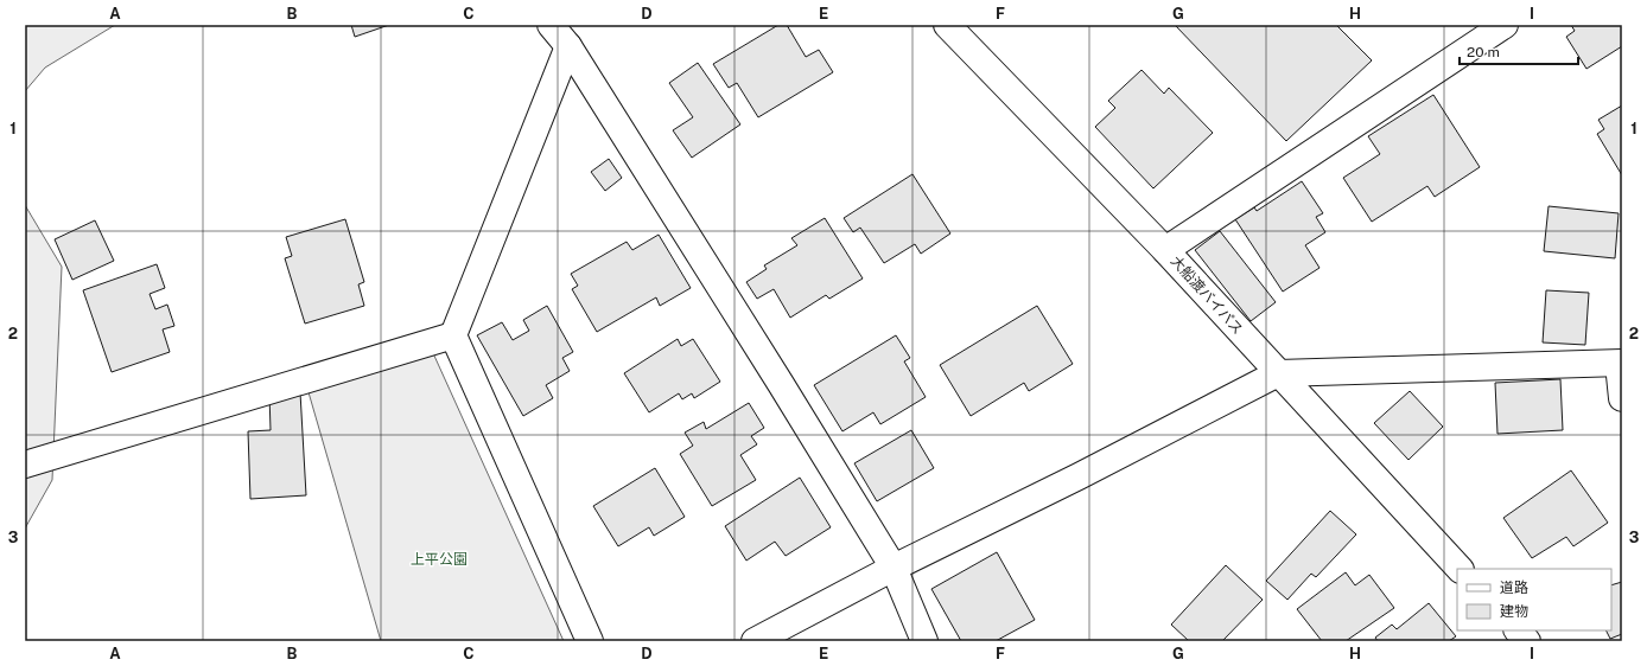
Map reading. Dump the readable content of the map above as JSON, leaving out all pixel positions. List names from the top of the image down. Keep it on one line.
{"streets":{"main road":["大船渡バイパス"]},"parks":["上平公園"],"legend":["道路","建物"],"scale_bar":"20 m","grid":{"columns":["A","B","C","D","E","F","G","H","I"],"rows":["1","2","3"]}}
